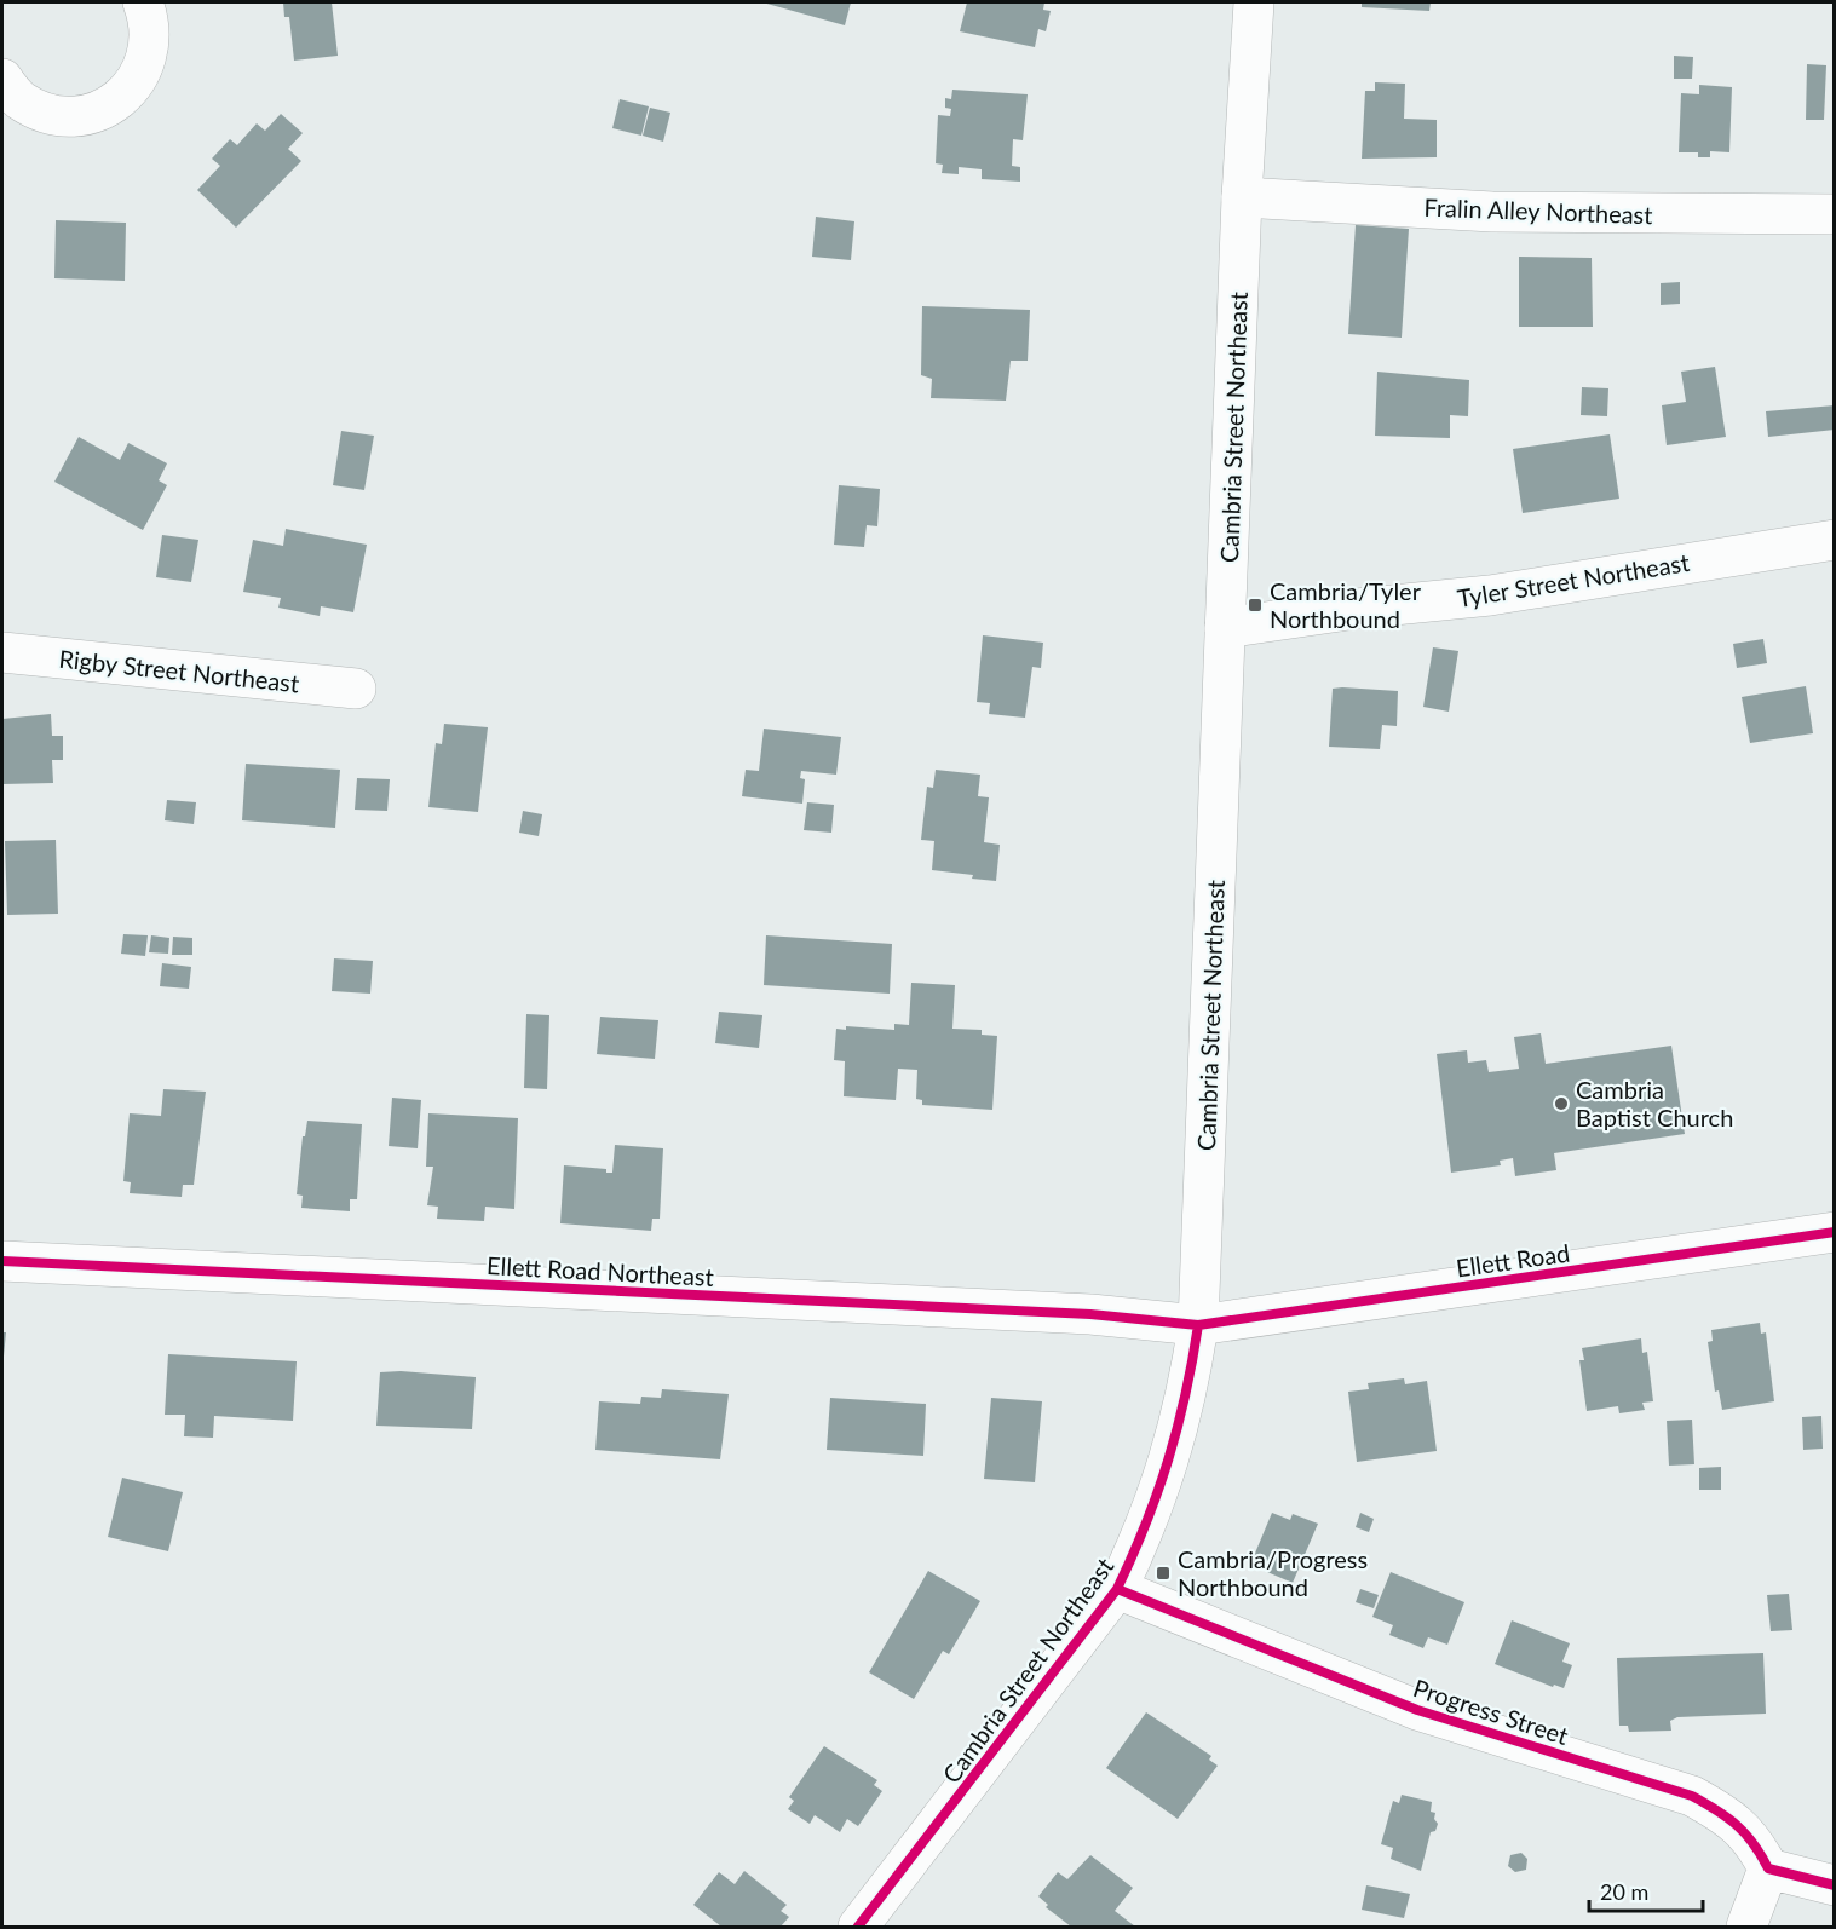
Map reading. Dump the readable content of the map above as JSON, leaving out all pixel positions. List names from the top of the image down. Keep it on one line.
{"streets":{"street":["Fralin Alley Northeast","Cambria Street Northeast","Tyler Street Northeast","Rigby Street Northeast","Ellett Road","Ellett Road Northeast","Progress Street"]},"crossings":[["Fralin Alley Northeast","Cambria Street Northeast"],["Cambria Street Northeast","Tyler Street Northeast"],["Cambria Street Northeast","Ellett Road"],["Cambria Street Northeast","Ellett Road Northeast"],["Cambria Street Northeast","Progress Street"],["Ellett Road","Ellett Road Northeast"]],"places":{"transit":["Cambria/Tyler Northbound","Cambria/Progress Northbound"],"other":["Cambria Baptist Church"]},"scale_bar":"20 m"}
